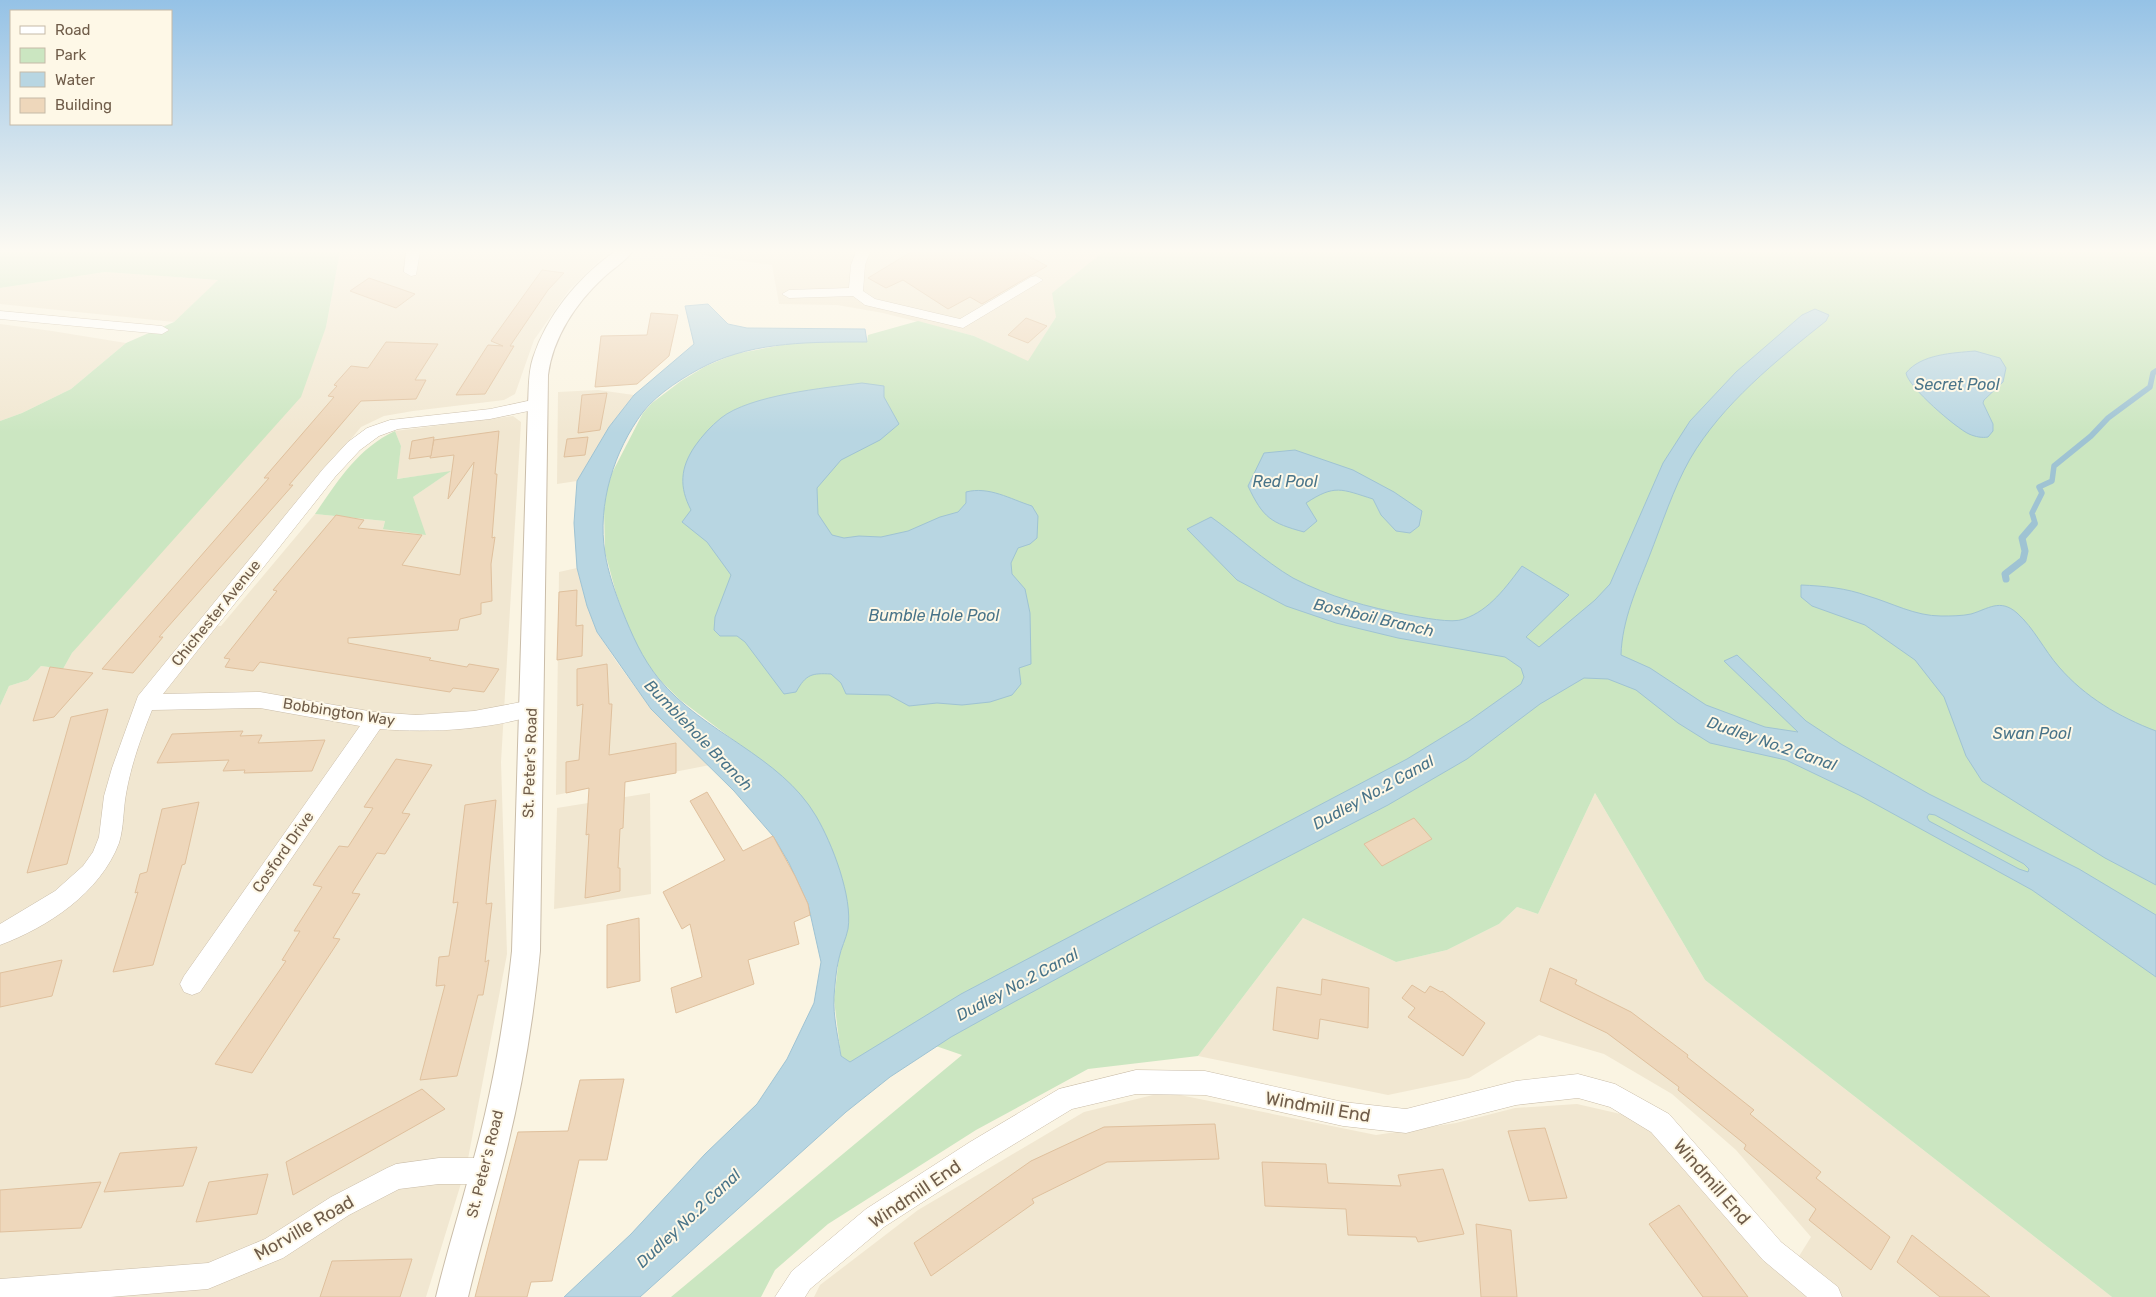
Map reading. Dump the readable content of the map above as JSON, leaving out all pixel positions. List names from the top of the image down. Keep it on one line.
{"streets":{"street":["Chichester Avenue","Bobbington Way","St. Peter's Road","Cosford Drive","Windmill End","Morville Road"]},"crossings":[["Chichester Avenue","Bobbington Way"],["Chichester Avenue","St. Peter's Road"],["Bobbington Way","St. Peter's Road"],["Bobbington Way","Cosford Drive"],["St. Peter's Road","Morville Road"]],"water":["Secret Pool","Red Pool","Bumble Hole Pool","Boshboil Branch","Swan Pool","Bumblehole Branch","Dudley No.2 Canal"],"legend":["Road","Park","Water","Building"]}
